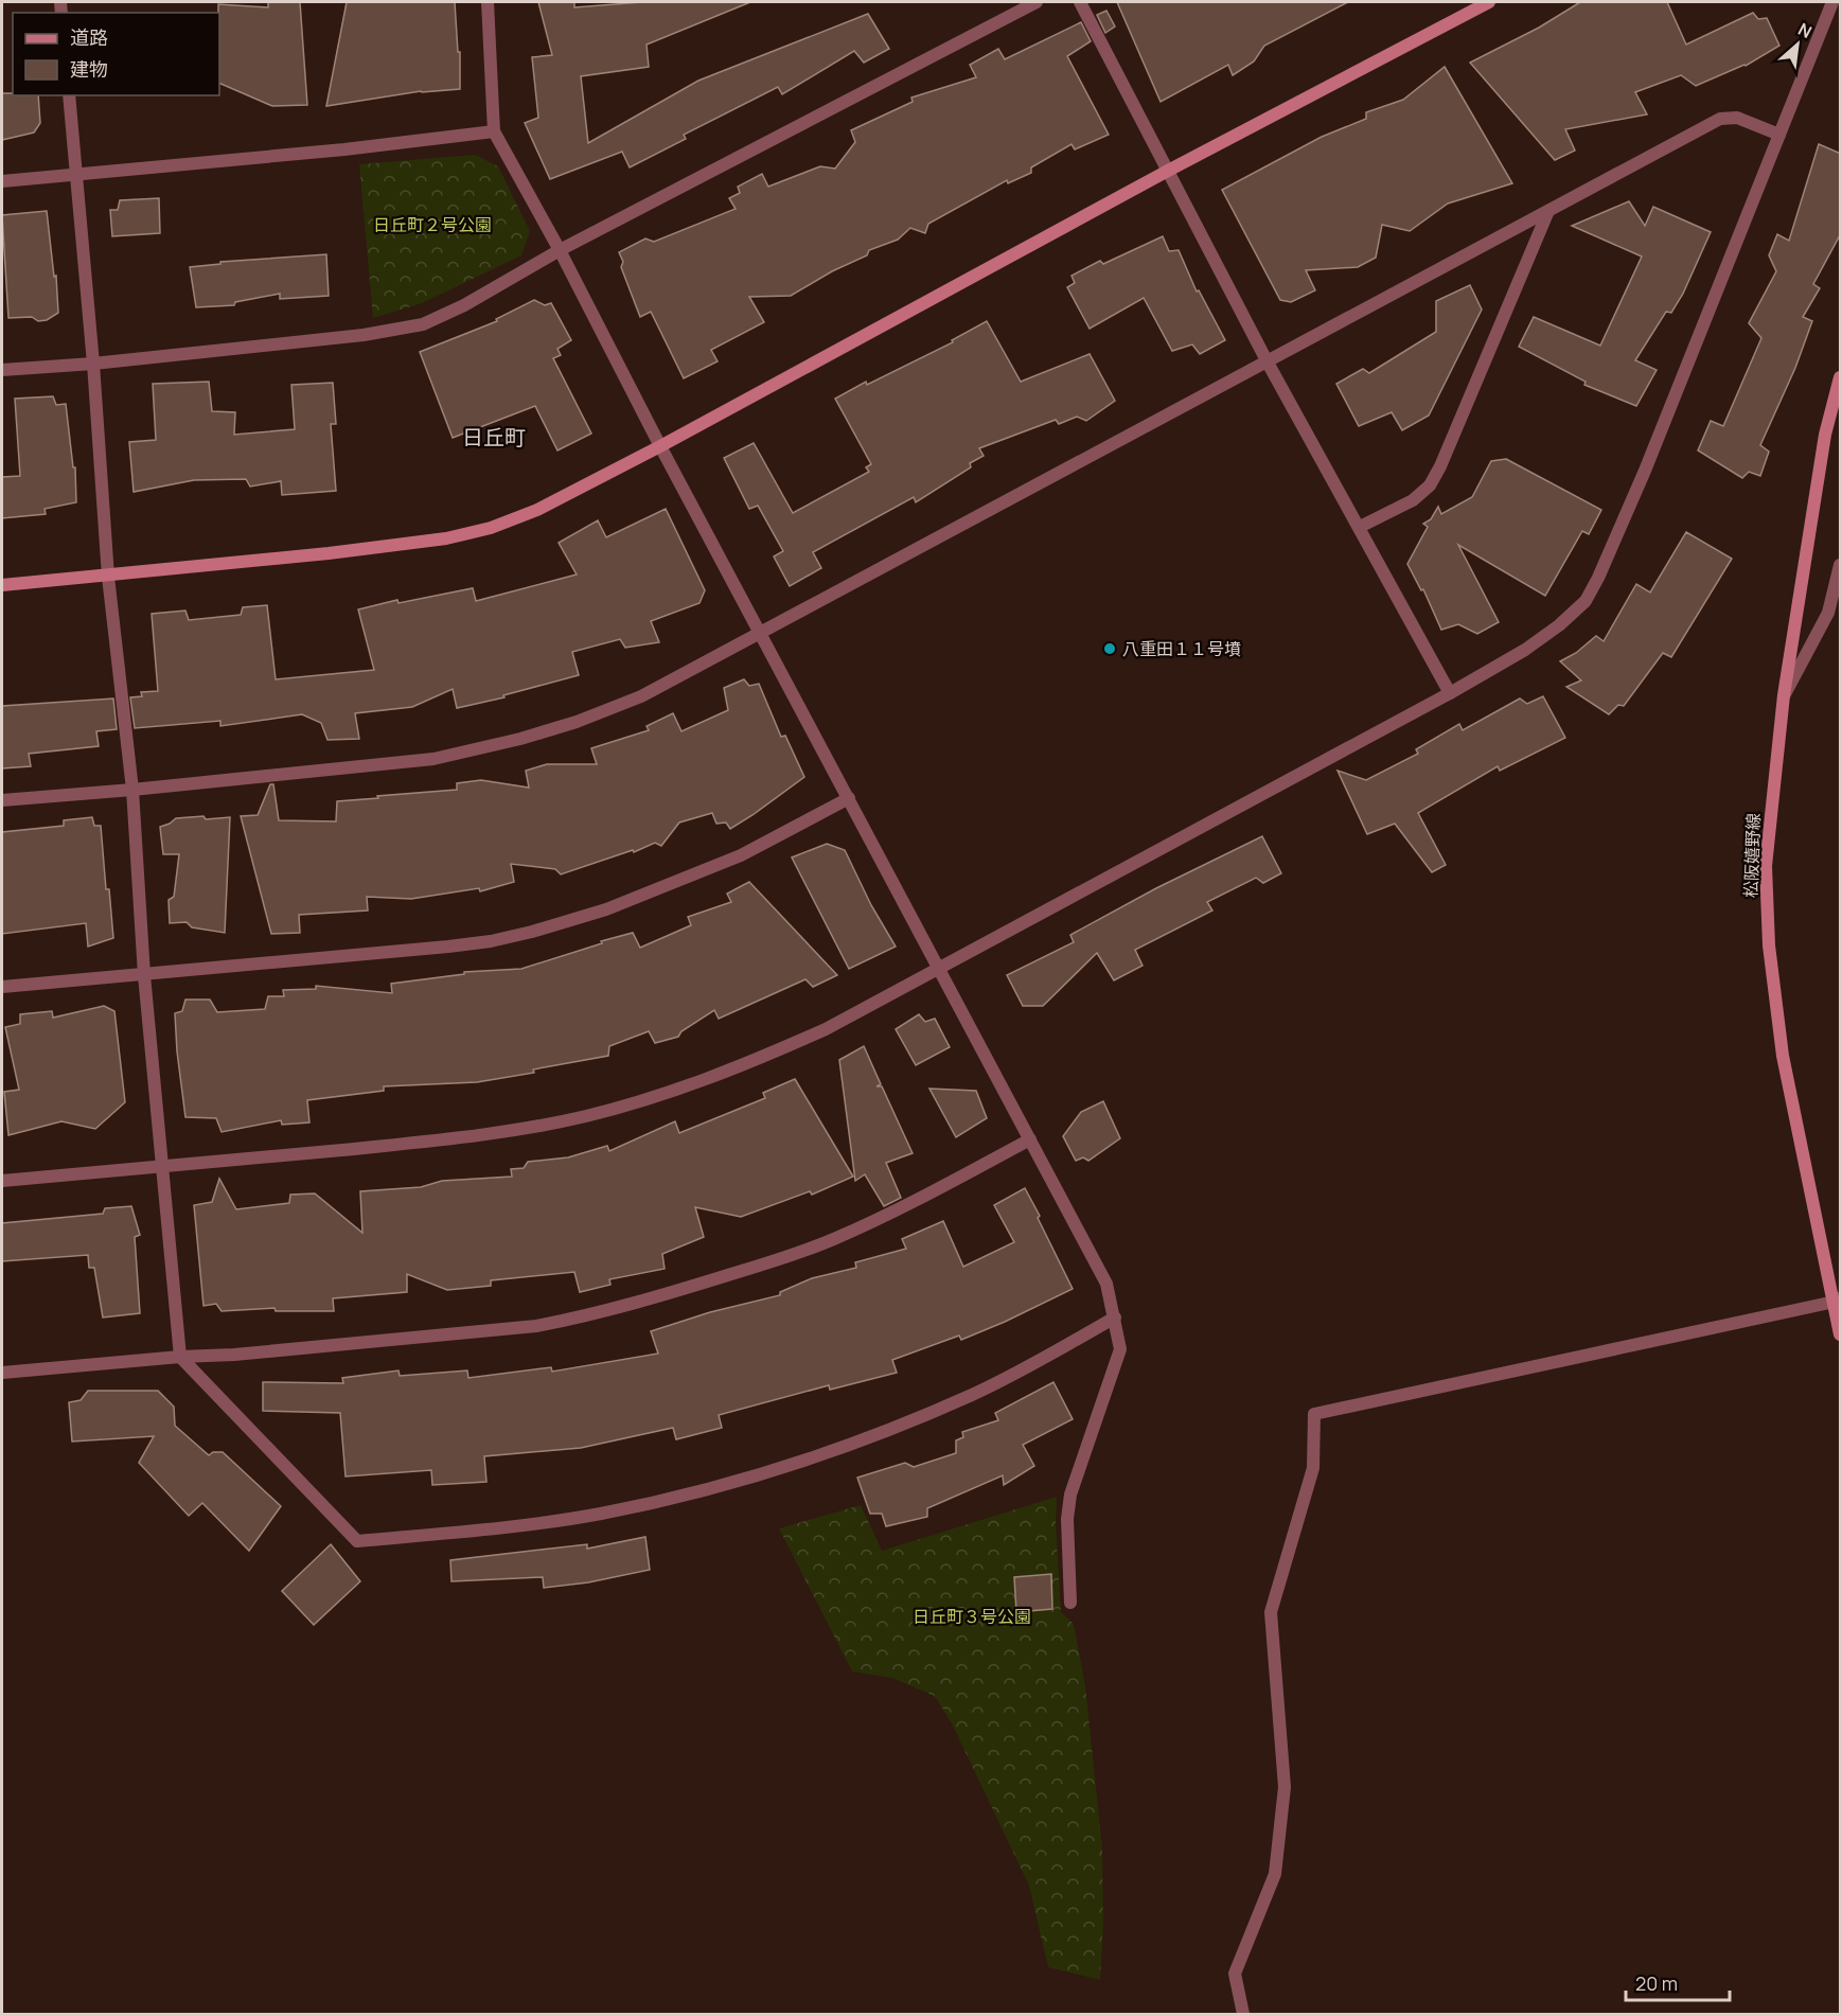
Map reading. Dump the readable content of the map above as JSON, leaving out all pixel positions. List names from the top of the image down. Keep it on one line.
{"streets":{"street":["松阪嬉野線"]},"districts":["日丘町"],"parks":["日丘町２号公園","日丘町３号公園"],"places":["八重田１１号墳"],"legend":["道路","建物"],"scale_bar":"20 m","north":"top right"}
